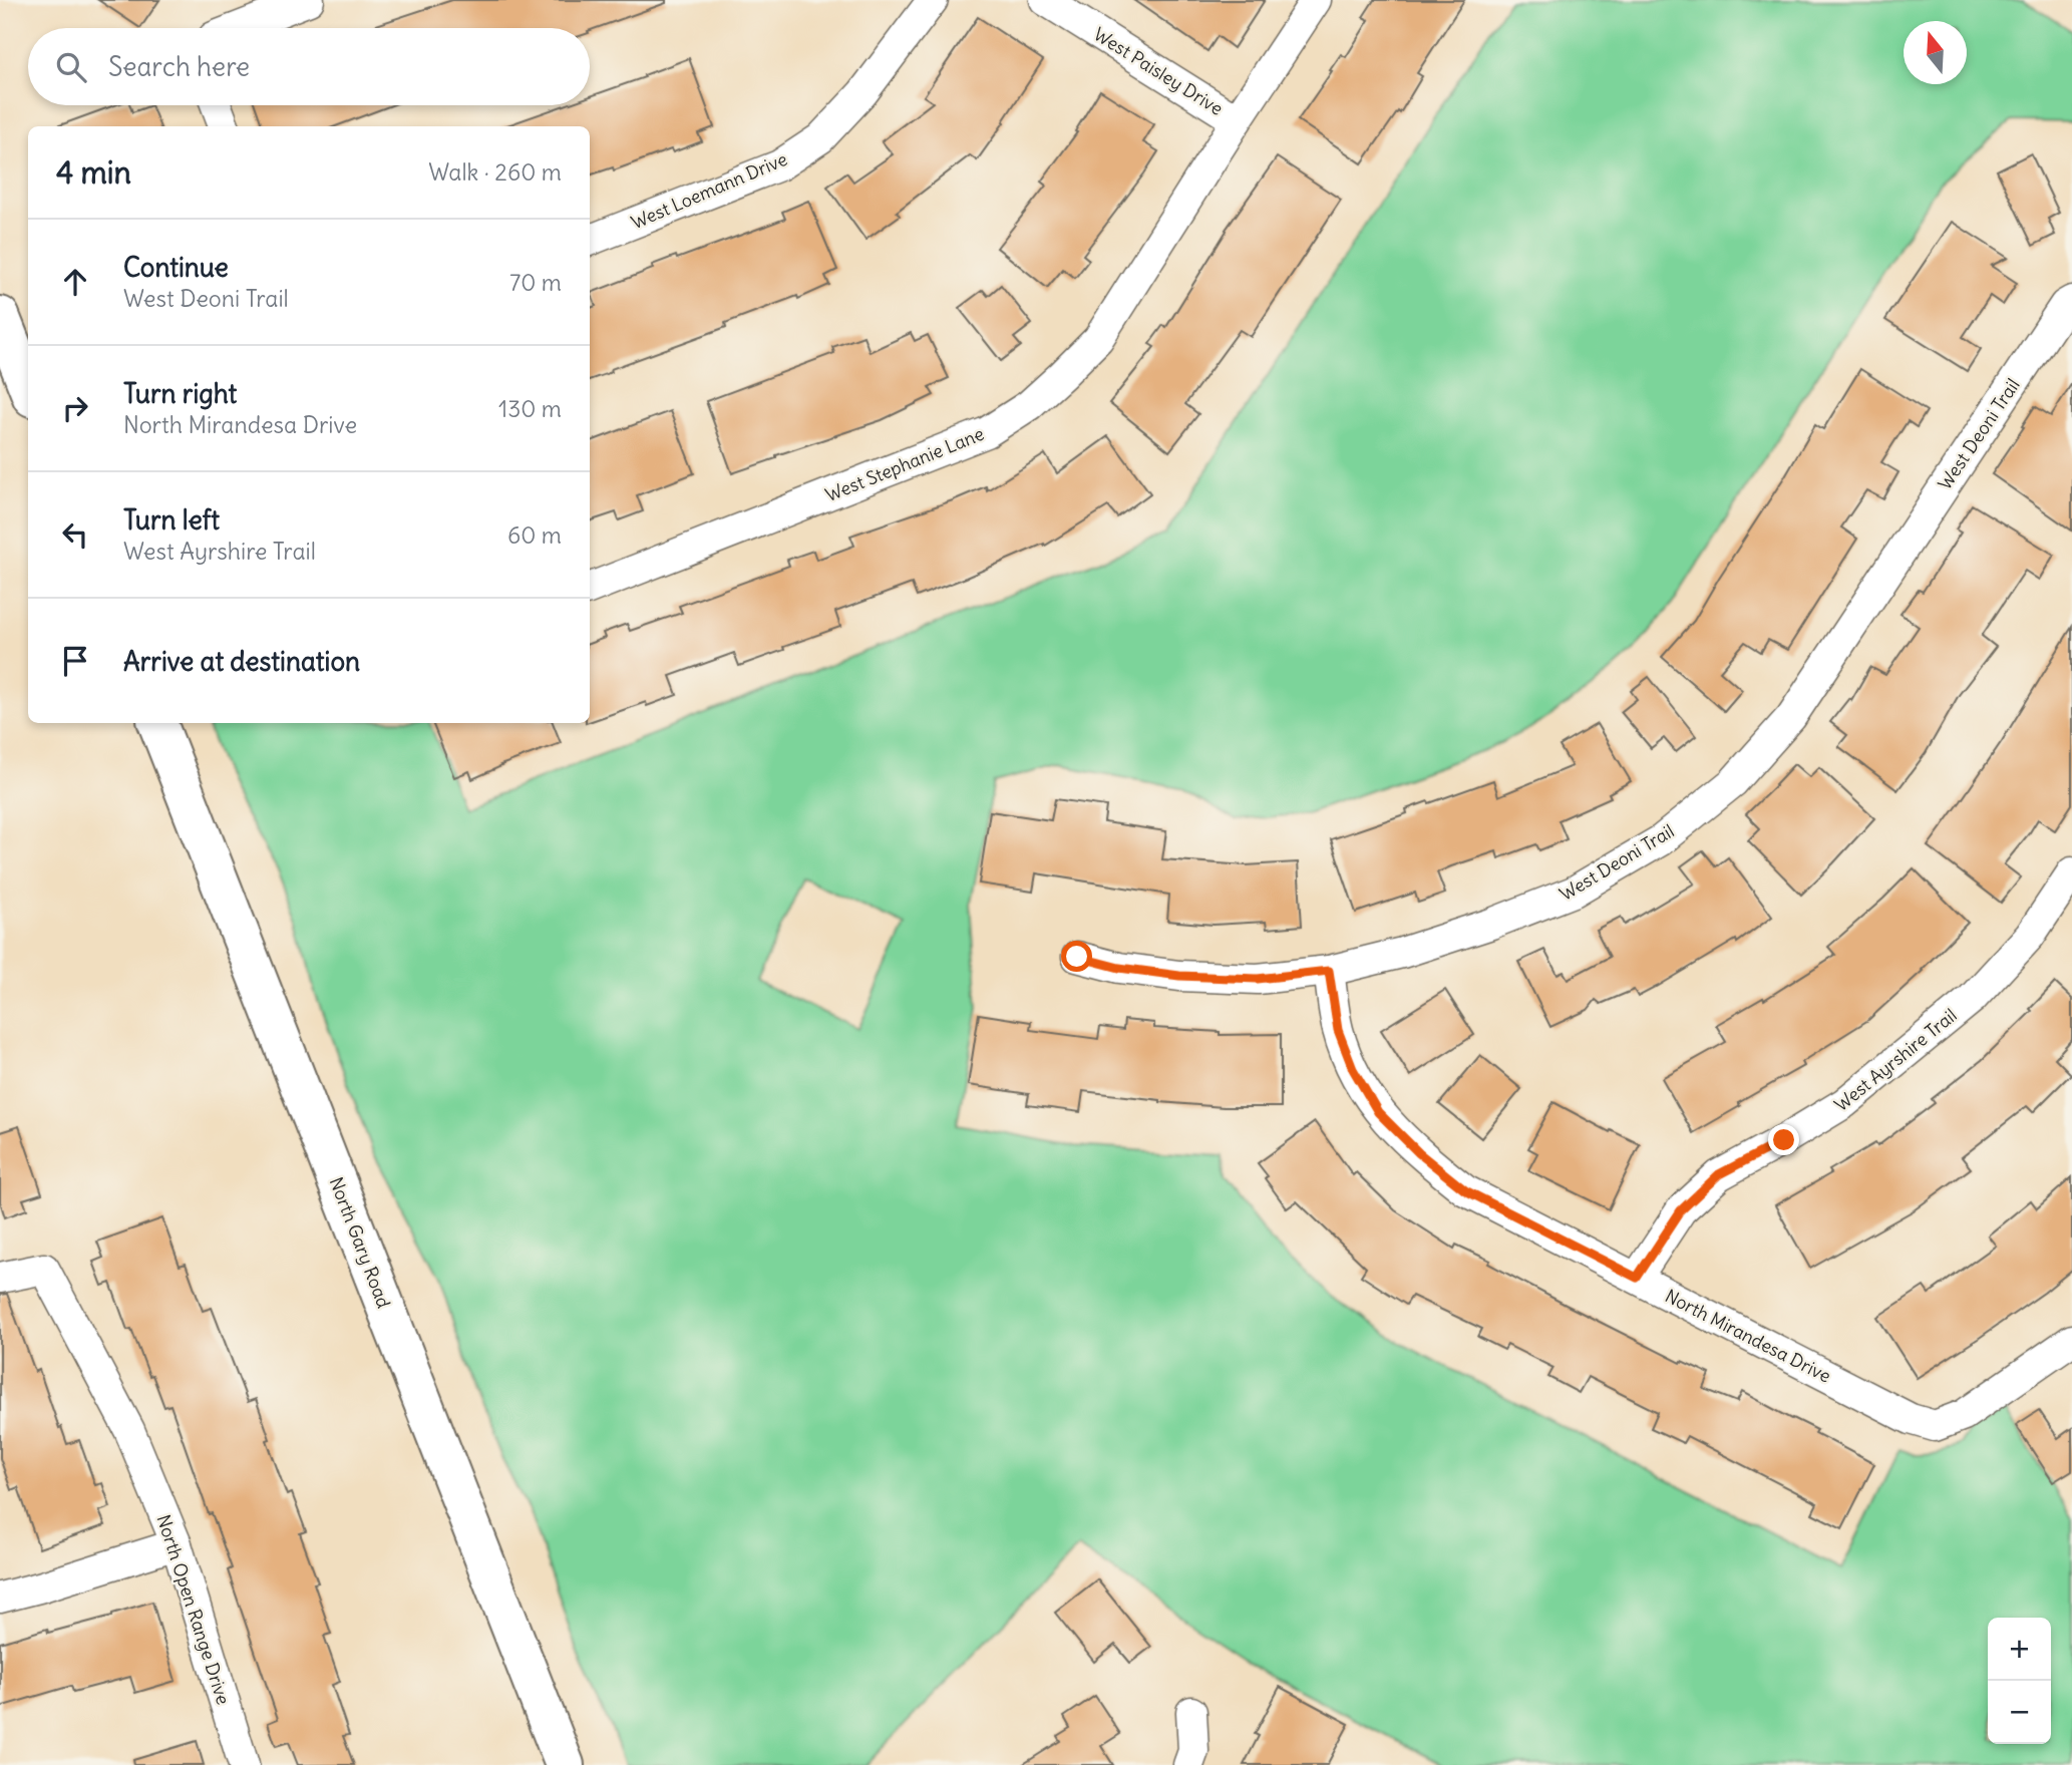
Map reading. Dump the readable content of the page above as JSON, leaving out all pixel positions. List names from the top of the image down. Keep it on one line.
{"streets":{"main road":["North Gary Road"],"street":["West Paisley Drive","West Loemann Drive","West Deoni Trail","West Stephanie Lane","West Ayrshire Trail","North Mirandesa Drive","North Open Range Drive"]},"crossings":[["West Paisley Drive","West Stephanie Lane"],["West Deoni Trail","North Mirandesa Drive"],["West Ayrshire Trail","North Mirandesa Drive"]],"north":"top","page":{"search":"Search here","heading":["4 min","Walk · 260 m"],"list":[["Continue","West Deoni Trail","70 m"],["Turn right","North Mirandesa Drive","130 m"],["Turn left","West Ayrshire Trail","60 m"],"Arrive at destination"],"map_buttons":["+","−"]}}
